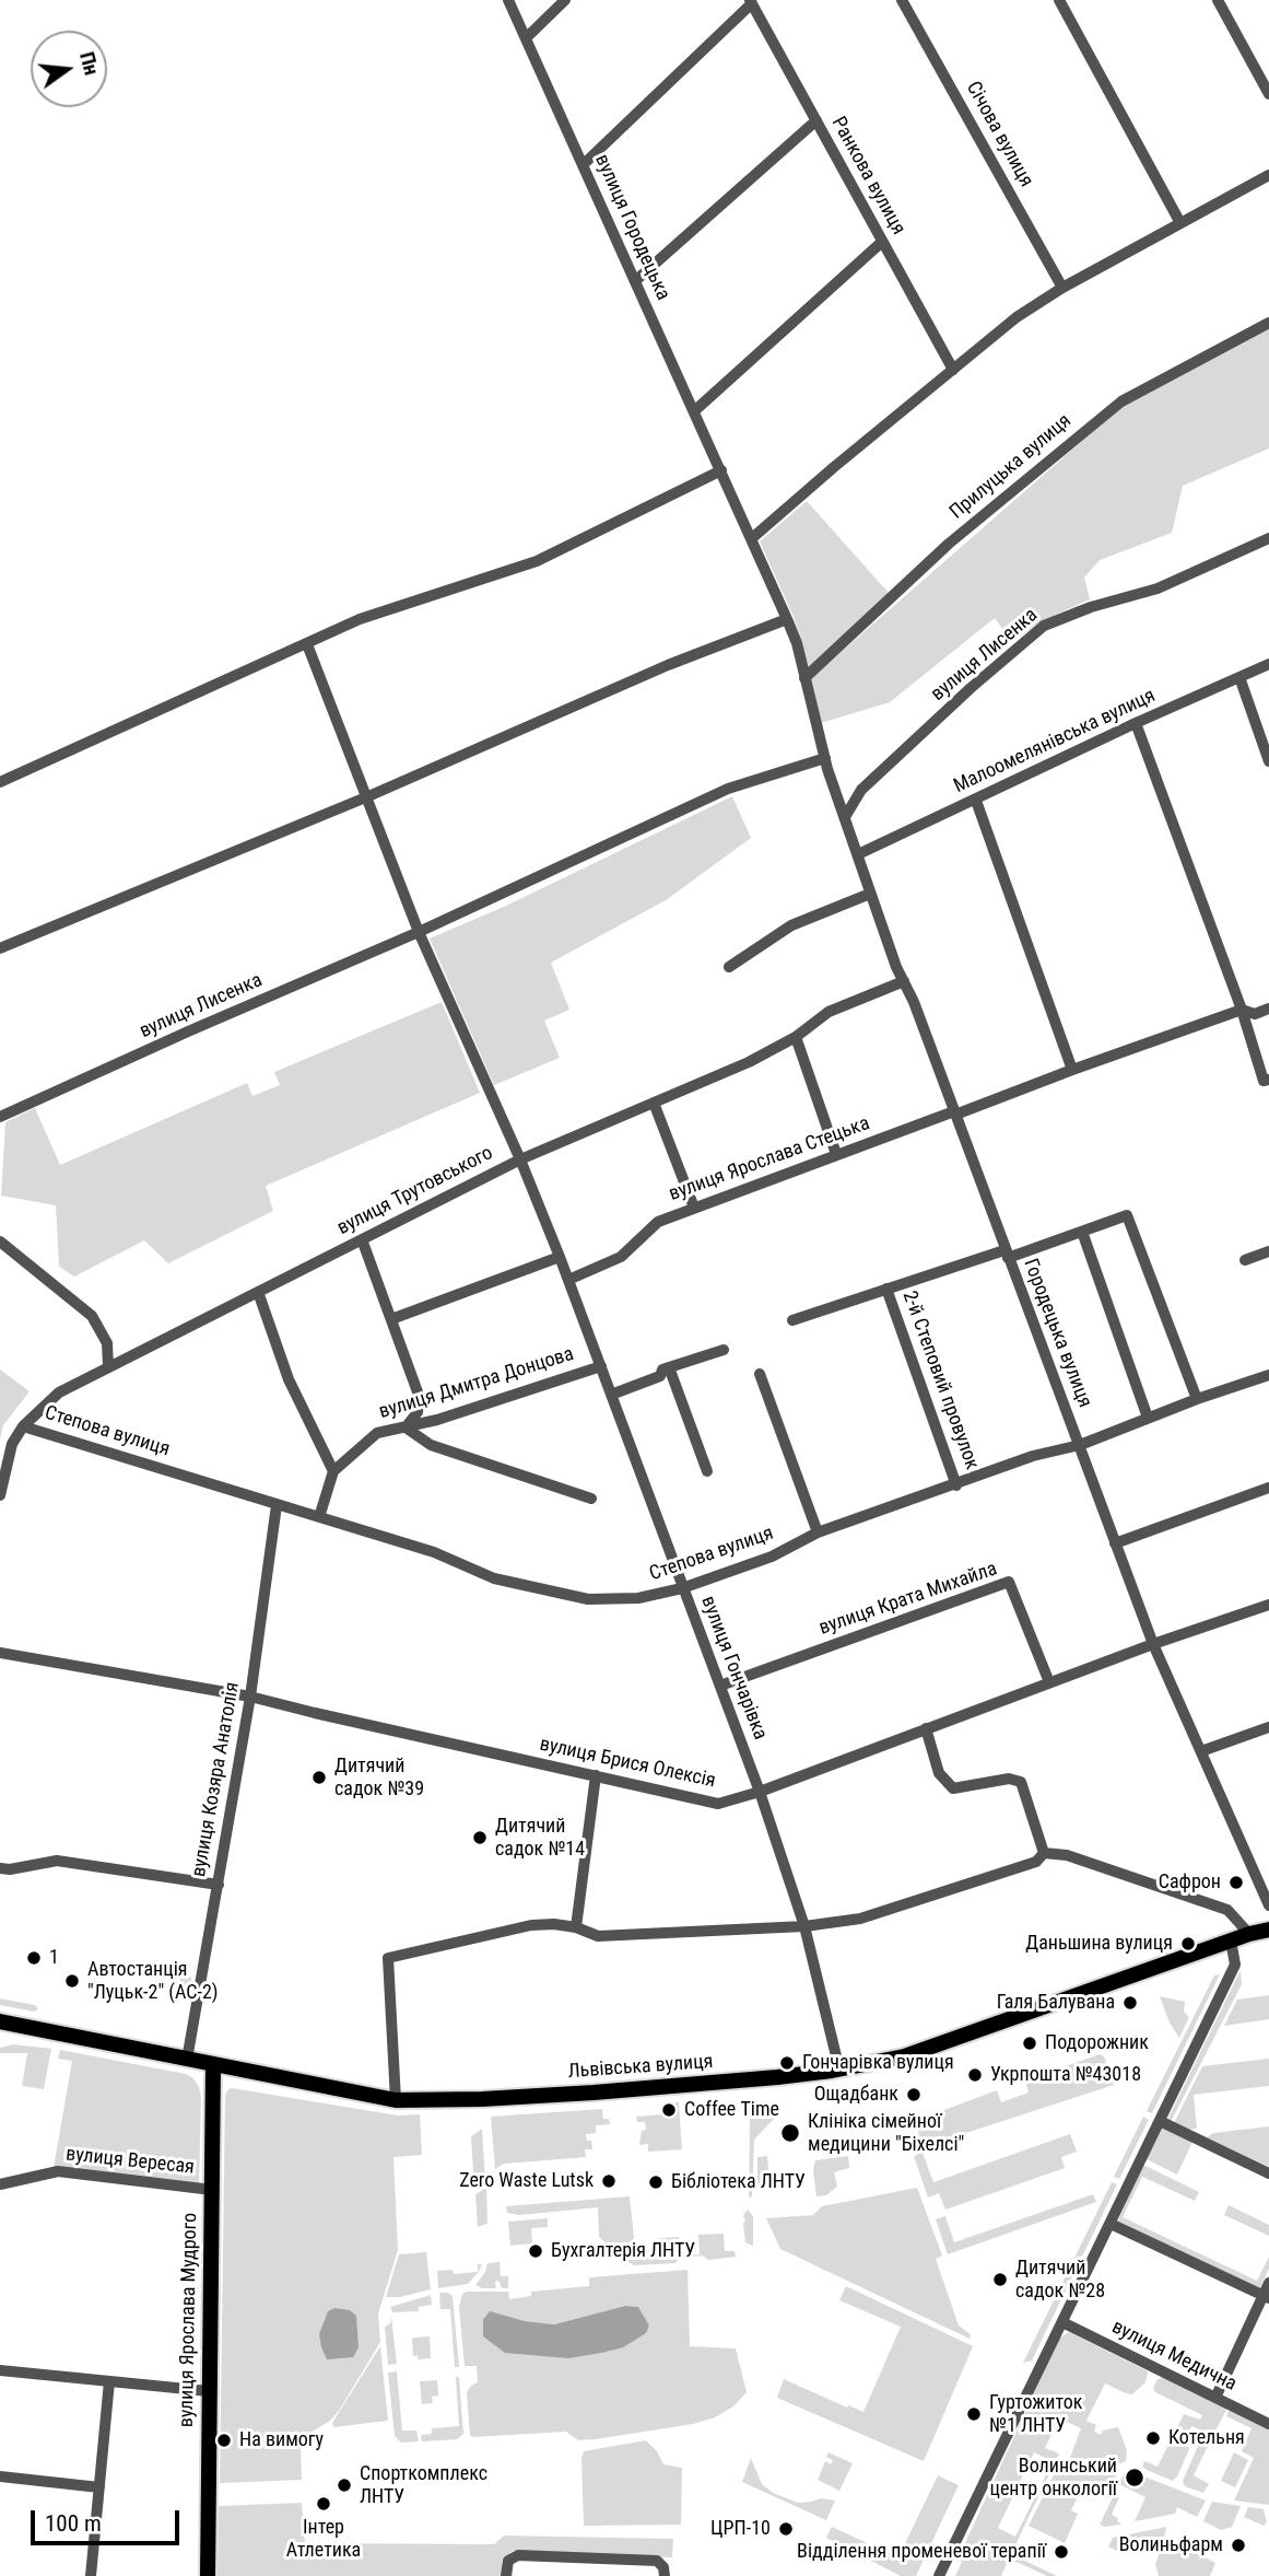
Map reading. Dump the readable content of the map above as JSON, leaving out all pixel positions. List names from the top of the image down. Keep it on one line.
{"streets":{"main road":["Львівська вулиця","вулиця Ярослава Мудрого"],"street":["Січова вулиця","Ранкова вулиця","вулиця Городецька","Прилуцька вулиця","вулиця Лисенка","Малоомелянівська вулиця","вулиця Ярослава Стецька","вулиця Трутовського","Городецька вулиця","2-й Степовий провулок","вулиця Дмитра Донцова","Степова вулиця","вулиця Крата Михайла","вулиця Гончарівка","вулиця Брися Олексія","вулиця Козяра Анатолія","вулиця Вересая","вулиця Медична"]},"crossings":[["вулиця Городецька","Городецька вулиця"],["Прилуцька вулиця","Городецька вулиця"],["вулиця Лисенка","Городецька вулиця"],["Малоомелянівська вулиця","Городецька вулиця"],["вулиця Ярослава Стецька","Городецька вулиця"],["вулиця Ярослава Стецька","вулиця Гончарівка"],["вулиця Трутовського","Городецька вулиця"],["вулиця Трутовського","Степова вулиця"],["вулиця Трутовського","вулиця Гончарівка"],["Городецька вулиця","Степова вулиця"],["Городецька вулиця","вулиця Брися Олексія"],["2-й Степовий провулок","Степова вулиця"],["вулиця Дмитра Донцова","вулиця Гончарівка"],["Степова вулиця","вулиця Гончарівка"],["Степова вулиця","вулиця Козяра Анатолія"],["вулиця Крата Михайла","вулиця Гончарівка"],["вулиця Крата Михайла","вулиця Брися Олексія"],["вулиця Гончарівка","вулиця Брися Олексія"],["вулиця Гончарівка","Львівська вулиця"],["вулиця Брися Олексія","вулиця Козяра Анатолія"],["вулиця Козяра Анатолія","Львівська вулиця"],["Львівська вулиця","вулиця Ярослава Мудрого"],["вулиця Вересая","вулиця Ярослава Мудрого"]],"places":["Дитячий садок №39","Дитячий садок №14","Сафрон","Даньшина вулиця","1","Автостанція \"Луцьк-2\" (АС-2)","Галя Балувана","Подорожник","Гончарівка вулиця","Укрпошта №43018","Ощадбанк","Coffee Time","Клініка сімейної медицини \"Біхелсі\"","Zero Waste Lutsk","Бібліотека ЛНТУ","Бухгалтерія ЛНТУ","Дитячий садок №28","Гуртожиток №1 ЛНТУ","Котельня","На вимогу","Волинський центр онкології","Спорткомплекс ЛНТУ","Інтер Атлетика","ЦРП-10","Волиньфарм","Відділення променевої терапії"],"scale_bar":"100 m","north":"right"}
